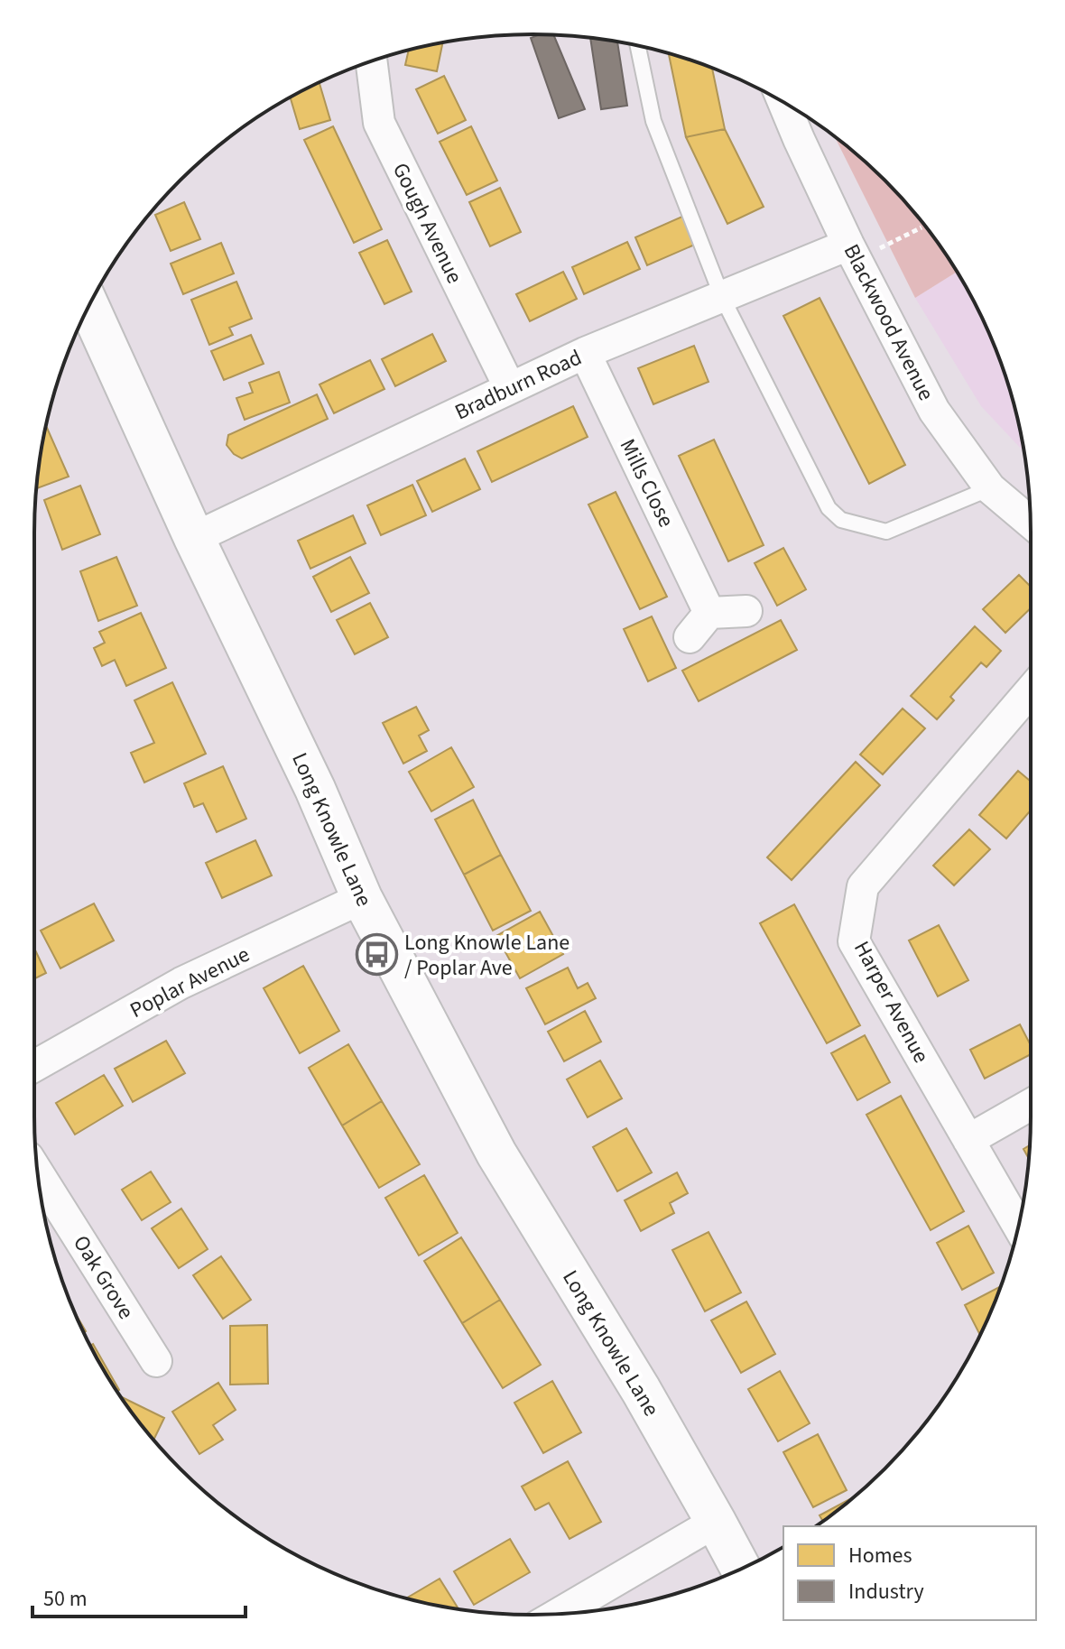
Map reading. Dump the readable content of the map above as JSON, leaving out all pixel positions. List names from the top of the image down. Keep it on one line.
{"streets":{"main road":["Long Knowle Lane"],"street":["Gough Avenue","Blackwood Avenue","Bradburn Road","Mills Close","Poplar Avenue","Harper Avenue","Oak Grove"]},"crossings":[["Gough Avenue","Bradburn Road"],["Blackwood Avenue","Bradburn Road"],["Bradburn Road","Mills Close"],["Bradburn Road","Long Knowle Lane"],["Long Knowle Lane","Poplar Avenue"]],"places":{"bus stop":["Long Knowle Lane / Poplar Ave"]},"legend":["Homes","Industry"],"scale_bar":"50 m"}
